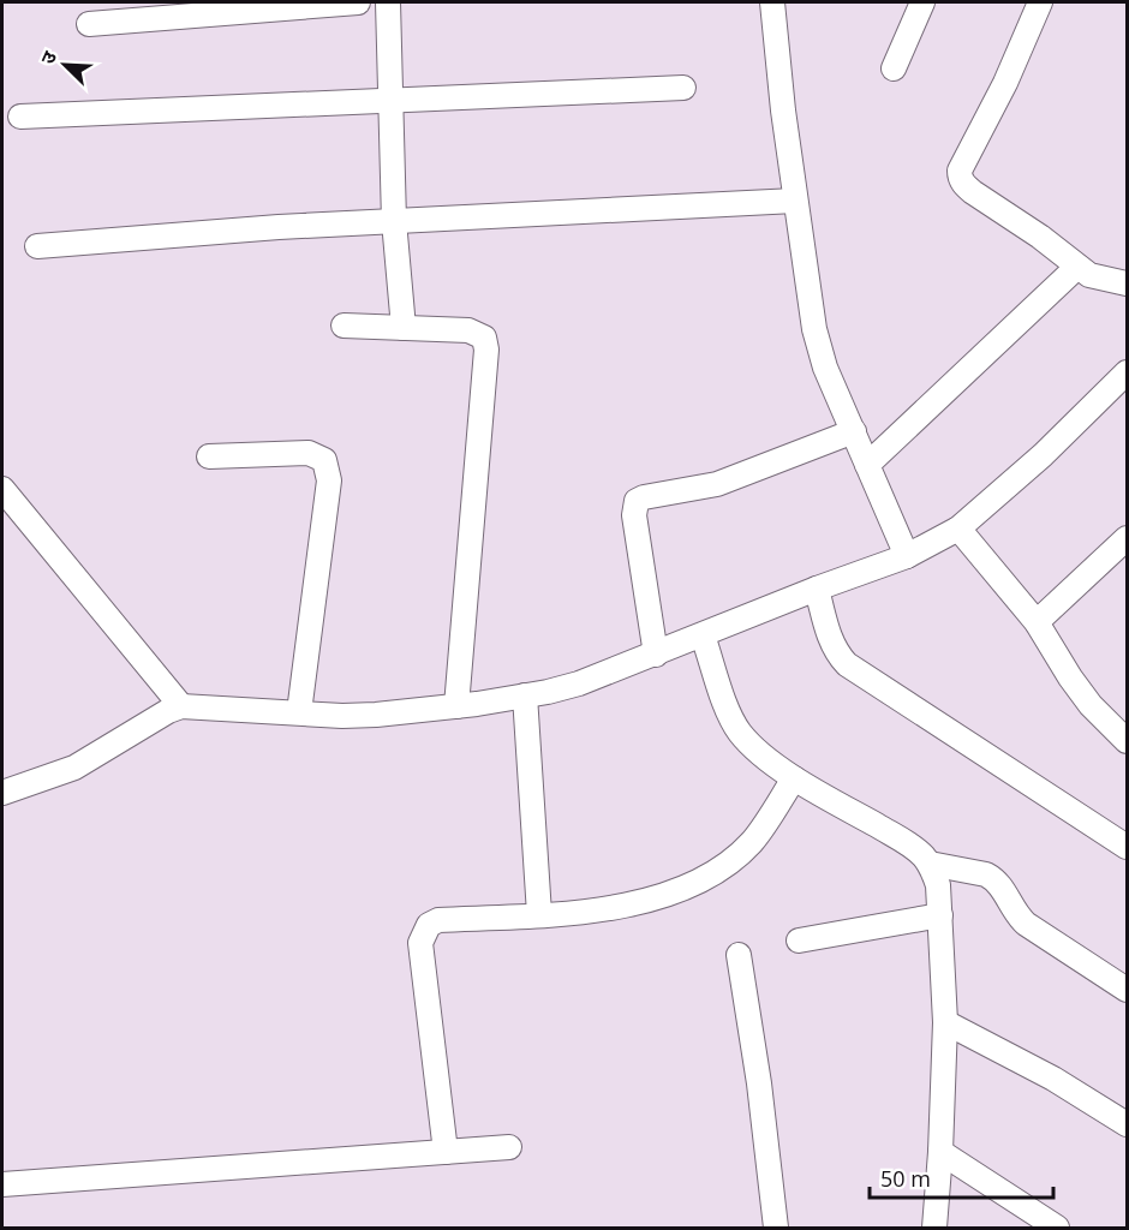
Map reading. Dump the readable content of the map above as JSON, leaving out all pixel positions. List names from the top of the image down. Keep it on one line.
{"scale_bar":"50 m","north":"top left"}
